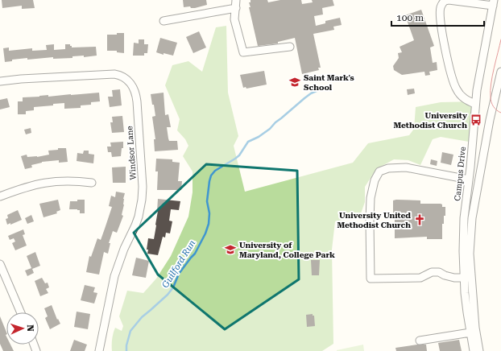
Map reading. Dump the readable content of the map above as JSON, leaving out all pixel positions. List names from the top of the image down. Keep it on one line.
{"streets":{"street":["Windsor Lane","Campus Drive"]},"water":["Guilford Run"],"places":{"school or university":["Saint Mark's School","University of Maryland, College Park"],"bus stop":["University Methodist Church"],"church":["University United Methodist Church"]},"scale_bar":"100 m","north":"right"}
